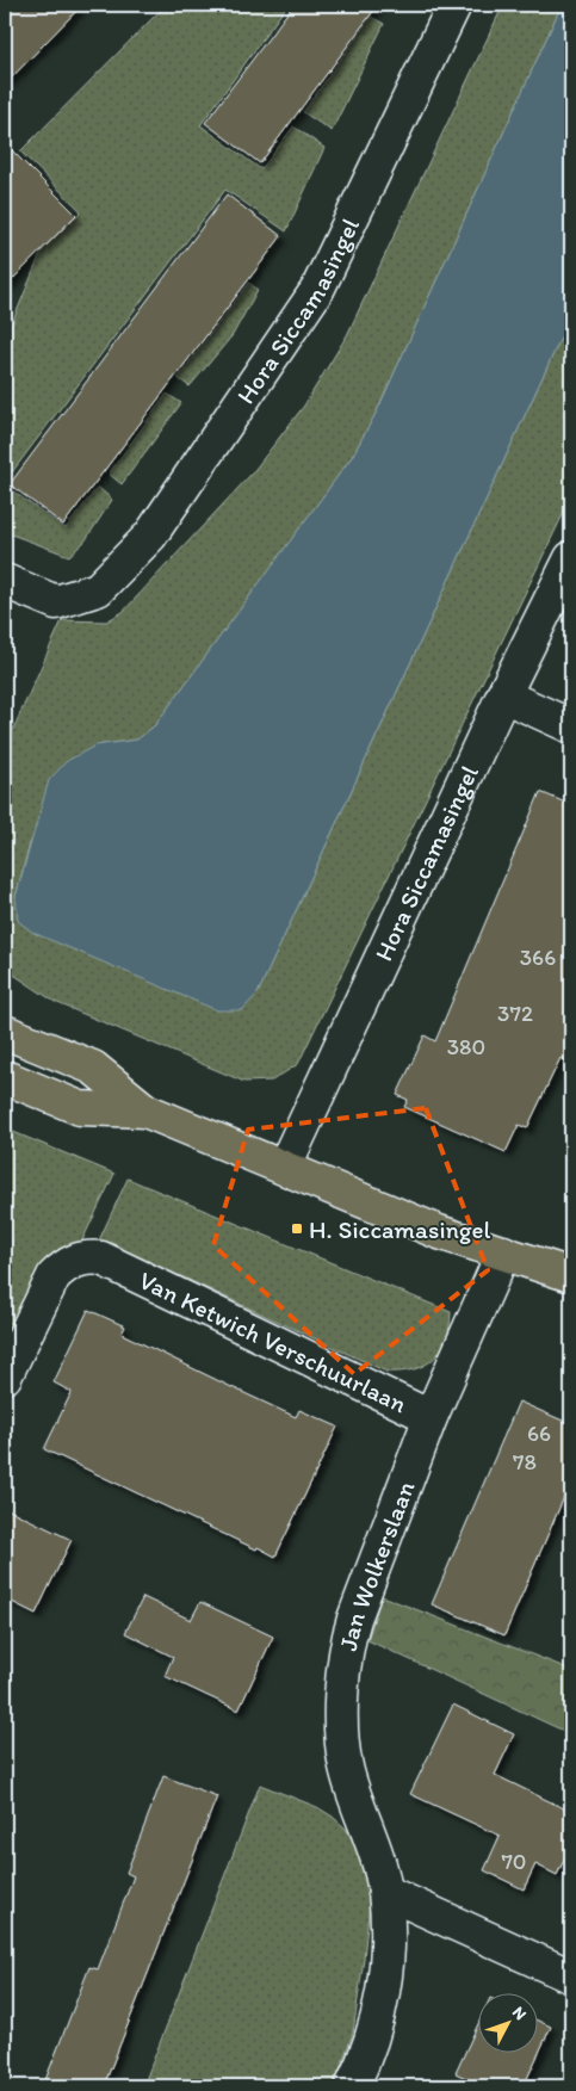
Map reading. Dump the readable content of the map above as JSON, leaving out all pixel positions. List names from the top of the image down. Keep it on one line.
{"streets":{"street":["Hora Siccamasingel","Van Ketwich Verschuurlaan","Jan Wolkerslaan"]},"crossings":[["Van Ketwich Verschuurlaan","Jan Wolkerslaan"]],"places":{"transit":["H. Siccamasingel"]},"house_numbers":["366","372","380","66","78","70"],"north":"top right"}
